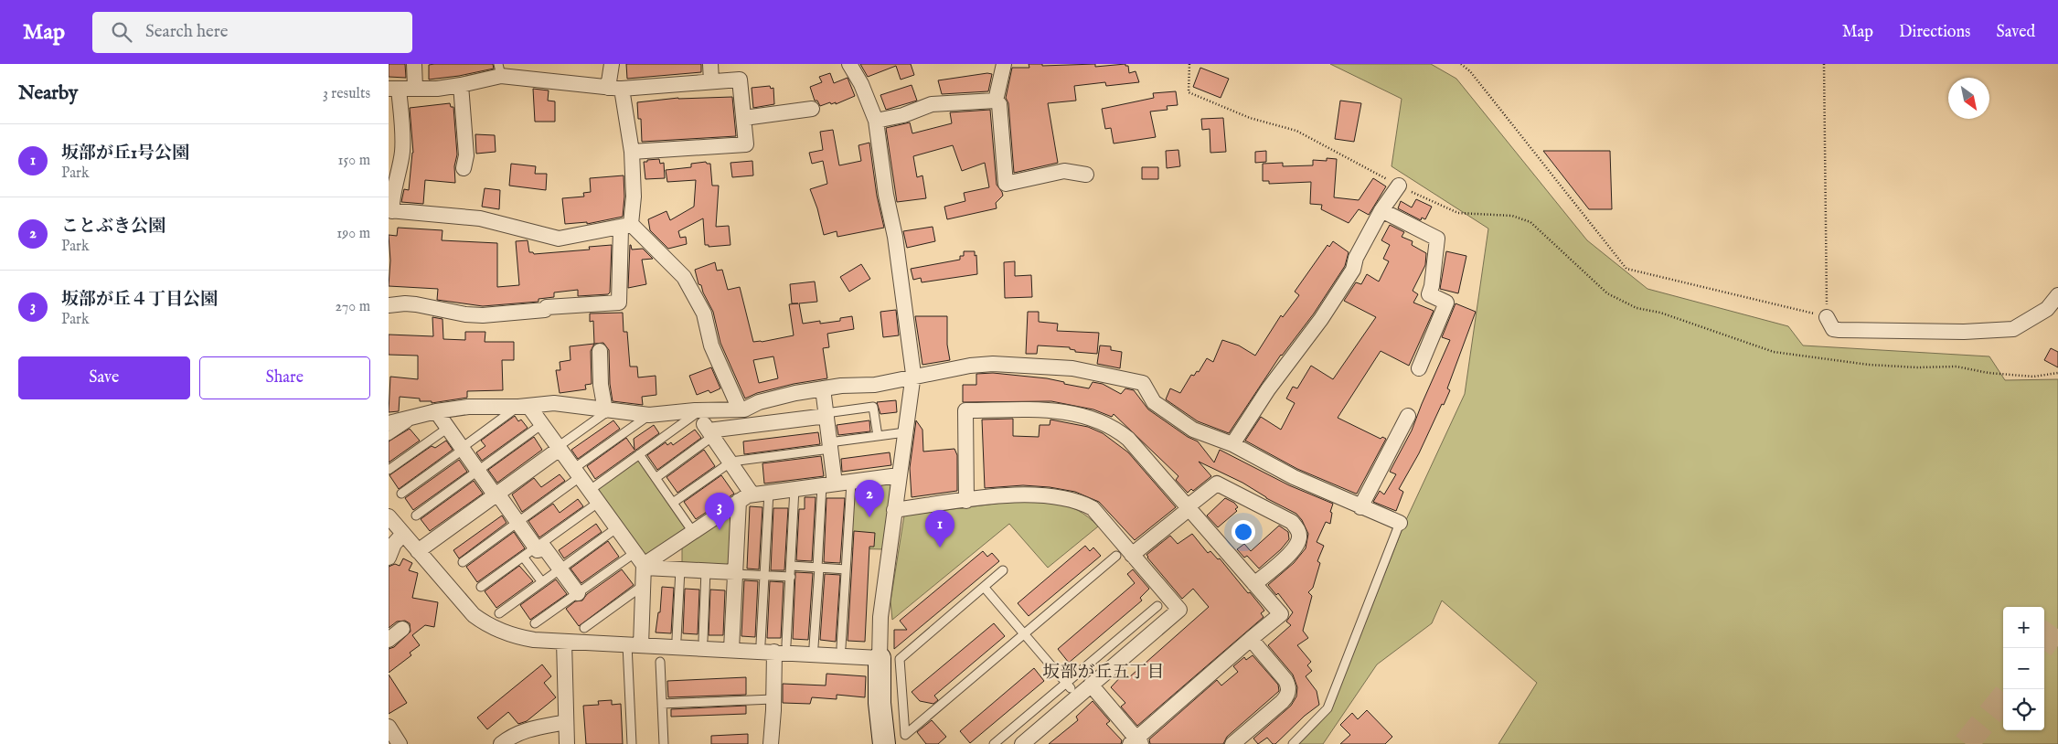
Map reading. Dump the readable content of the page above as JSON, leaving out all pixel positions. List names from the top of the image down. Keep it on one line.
{"districts":["坂部が丘五丁目"],"north":"bottom right","page":{"header":"Map","search":"Search here","nav":["Map","Directions","Saved"],"heading":["Nearby","3 results"],"list":[{"mark":"1","name":"坂部が丘1号公園","note":"Park","value":"150 m"},{"mark":"2","name":"ことぶき公園","note":"Park","value":"190 m"},{"mark":"3","name":"坂部が丘４丁目公園","note":"Park","value":"270 m"}],"buttons":["Save","Share"],"pins":["2","3","1"],"map_buttons":["+","−"]}}
